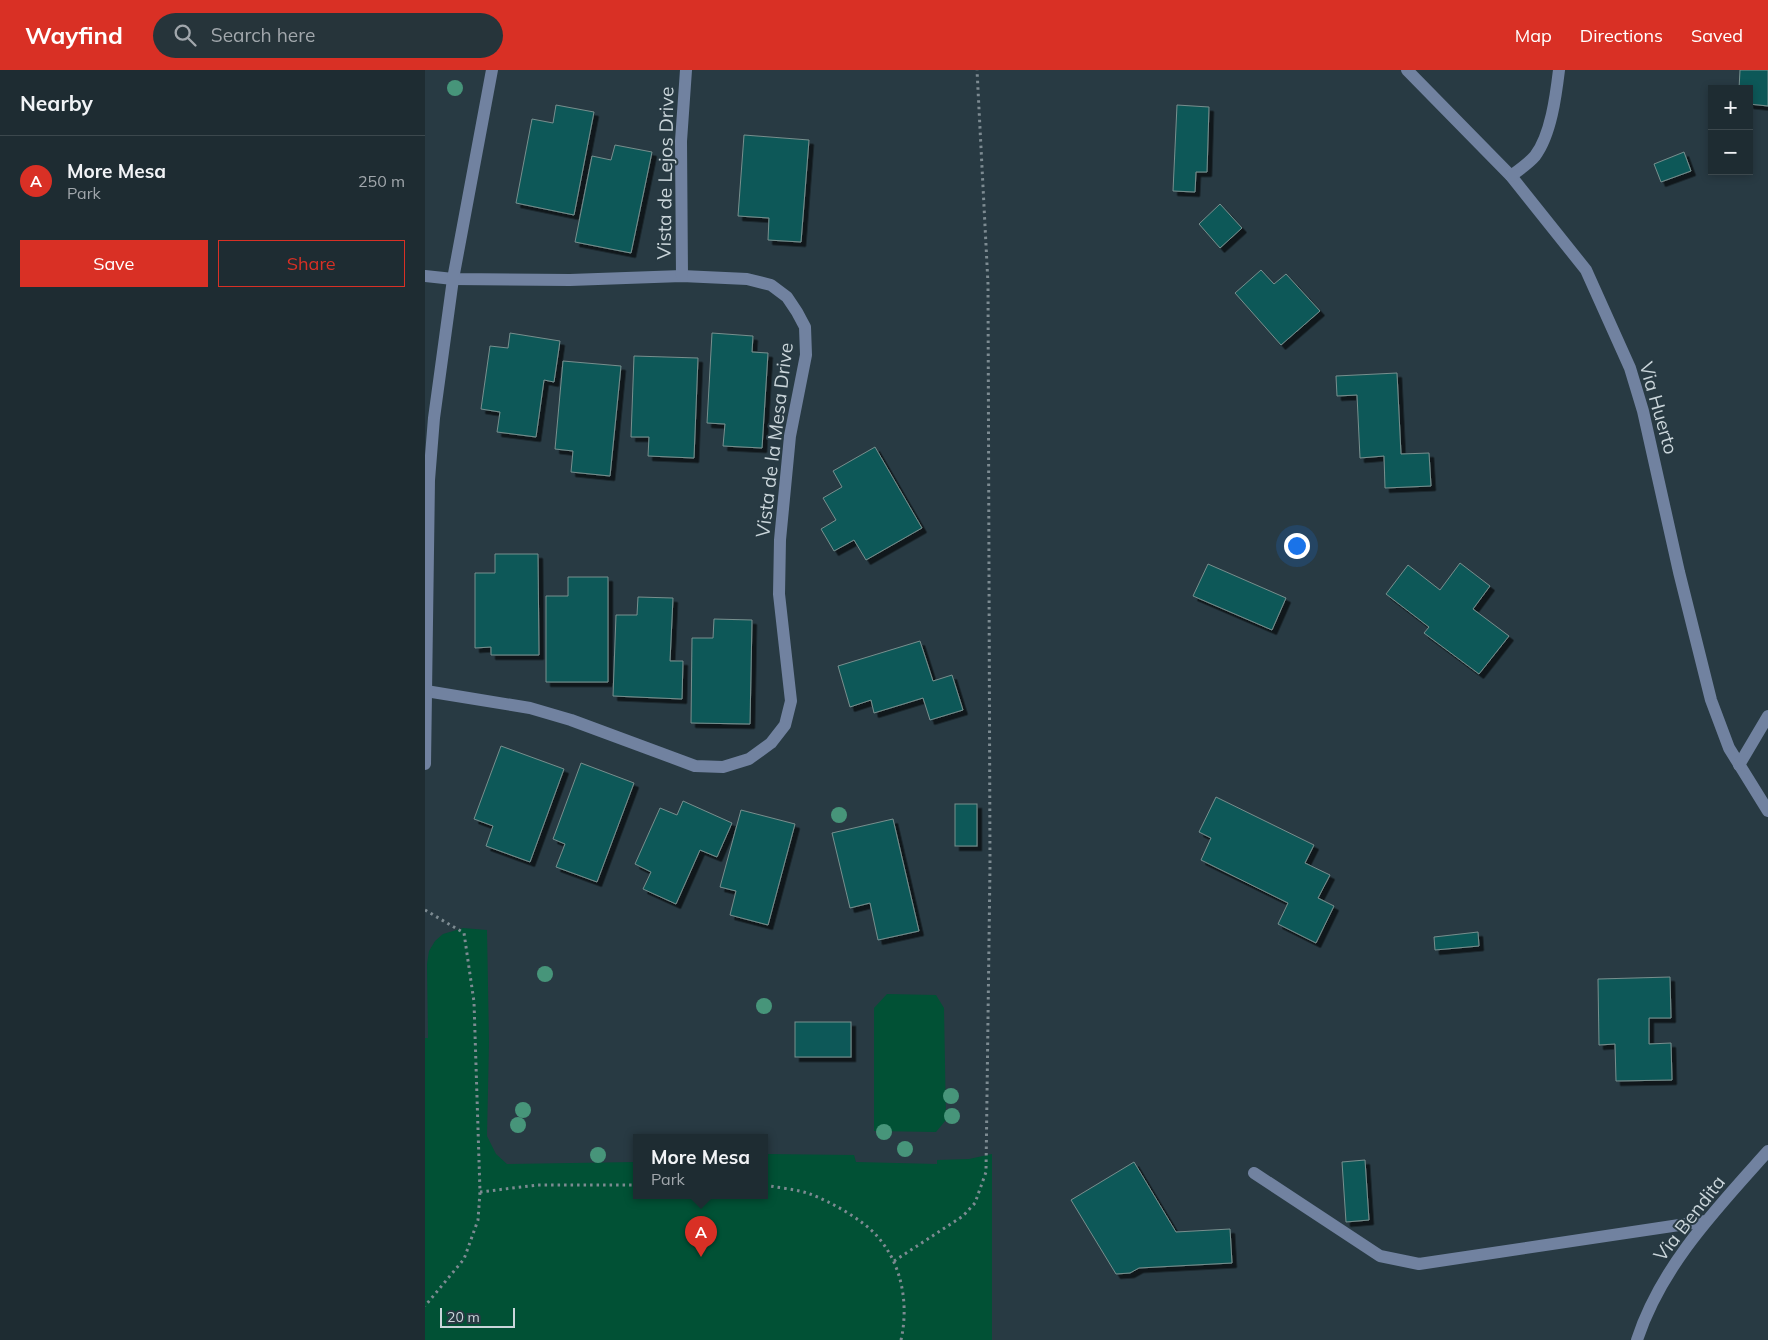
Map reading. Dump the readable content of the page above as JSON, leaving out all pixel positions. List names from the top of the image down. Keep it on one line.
{"streets":{"street":["Vista de Lejos Drive","Via Huerto","Vista de la Mesa Drive","Via Bendita"]},"crossings":[["Vista de Lejos Drive","Vista de la Mesa Drive"]],"scale_bar":"20 m","page":{"header":"Wayfind","search":"Search here","nav":["Map","Directions","Saved"],"heading":"Nearby","map_buttons":["+","−"],"list":[{"mark":"A","name":"More Mesa","note":"Park","value":"250 m"}],"buttons":["Save","Share"],"popup":["More Mesa","Park"],"pins":"A","scale":"20 m"}}
